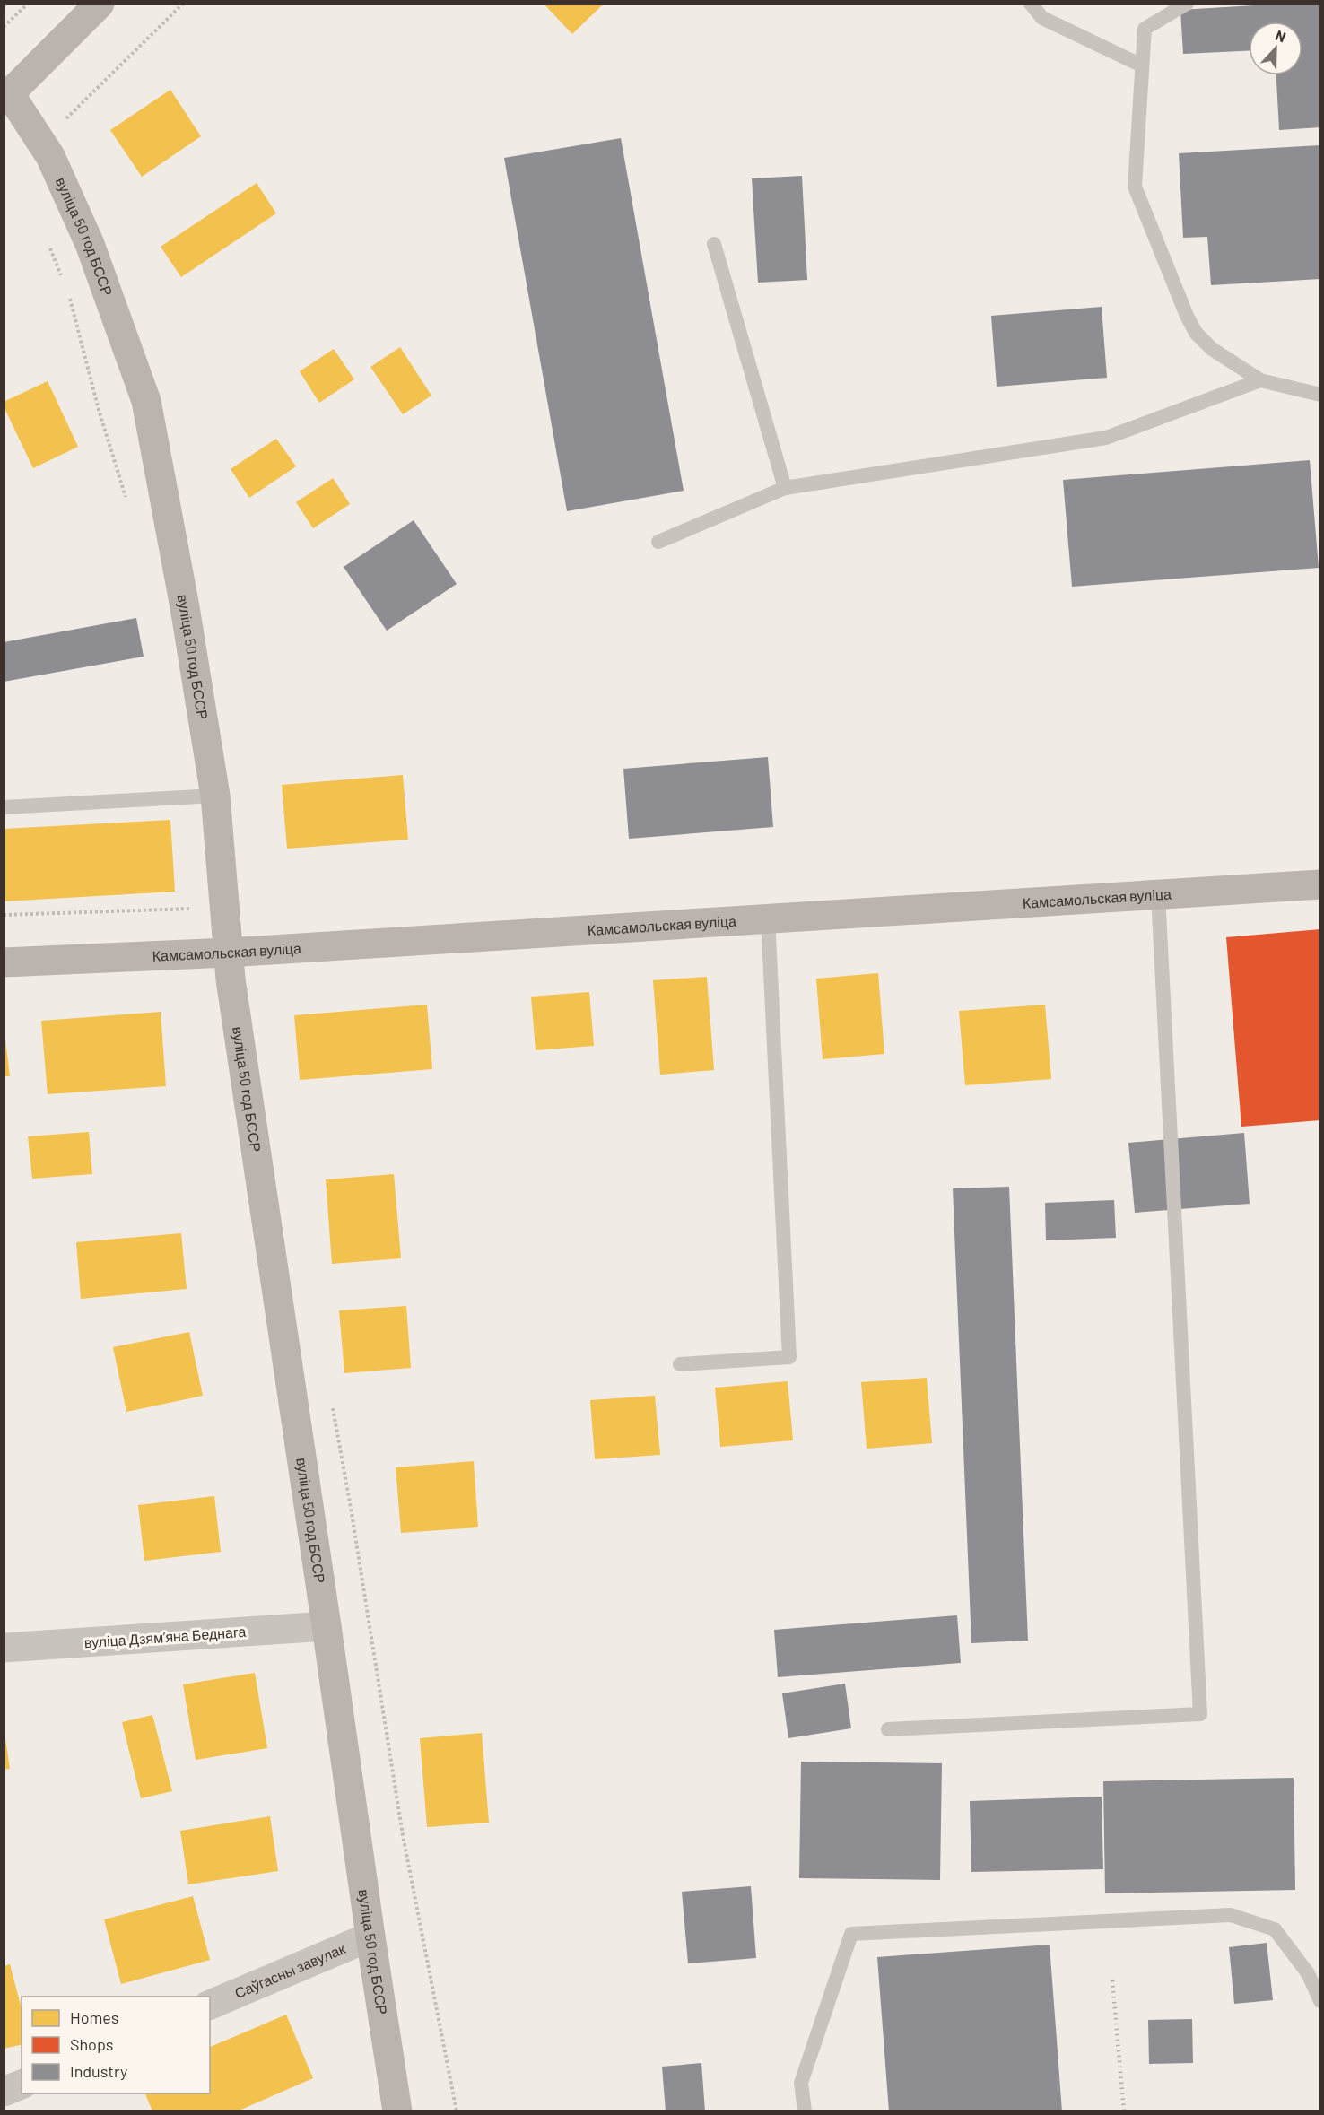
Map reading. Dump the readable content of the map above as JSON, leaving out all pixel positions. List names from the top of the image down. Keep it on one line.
{"streets":{"main road":["вуліца 50 год БССР","Камсамольская вуліца"],"street":["вуліца Дзямʼяна Беднага","Саўгасны завулак"]},"crossings":[["вуліца 50 год БССР","Камсамольская вуліца"],["вуліца 50 год БССР","вуліца Дзямʼяна Беднага"],["вуліца 50 год БССР","Саўгасны завулак"]],"legend":["Homes","Shops","Industry"],"north":"top"}
